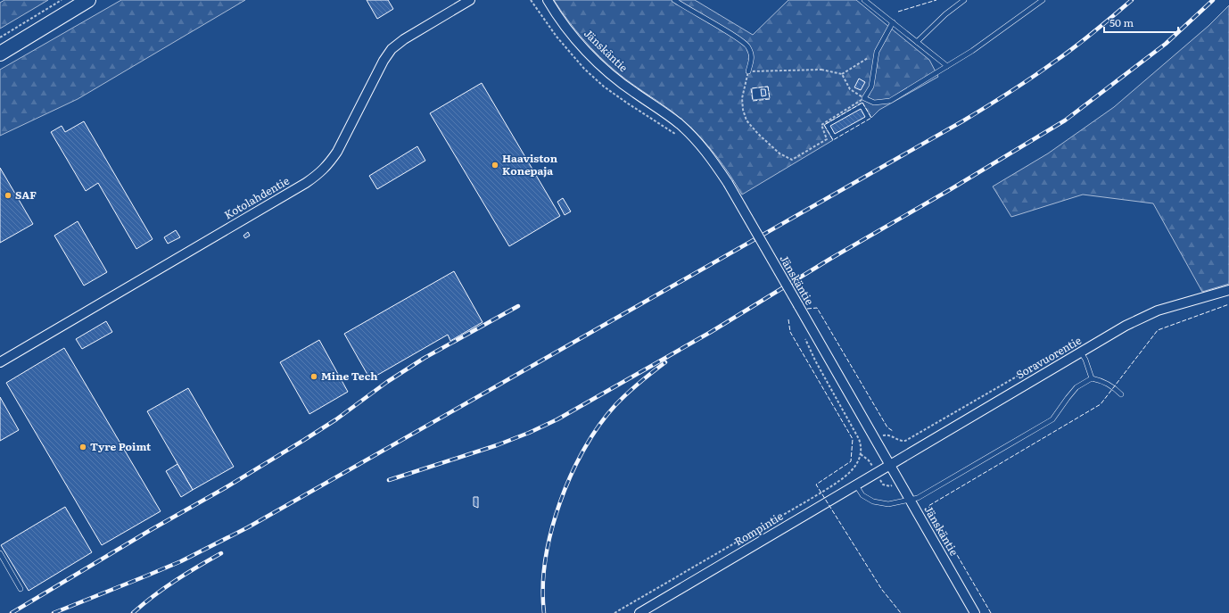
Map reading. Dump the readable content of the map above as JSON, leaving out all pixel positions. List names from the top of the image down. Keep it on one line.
{"streets":{"street":["Jänskäntie","Kotolahdentie","Soravuorentie","Rompintie"]},"crossings":[["Jänskäntie","Soravuorentie"],["Jänskäntie","Rompintie"],["Soravuorentie","Rompintie"]],"places":["Haaviston Konepaja","SAF","Mine Tech","Tyre Poimt"],"scale_bar":"50 m"}
